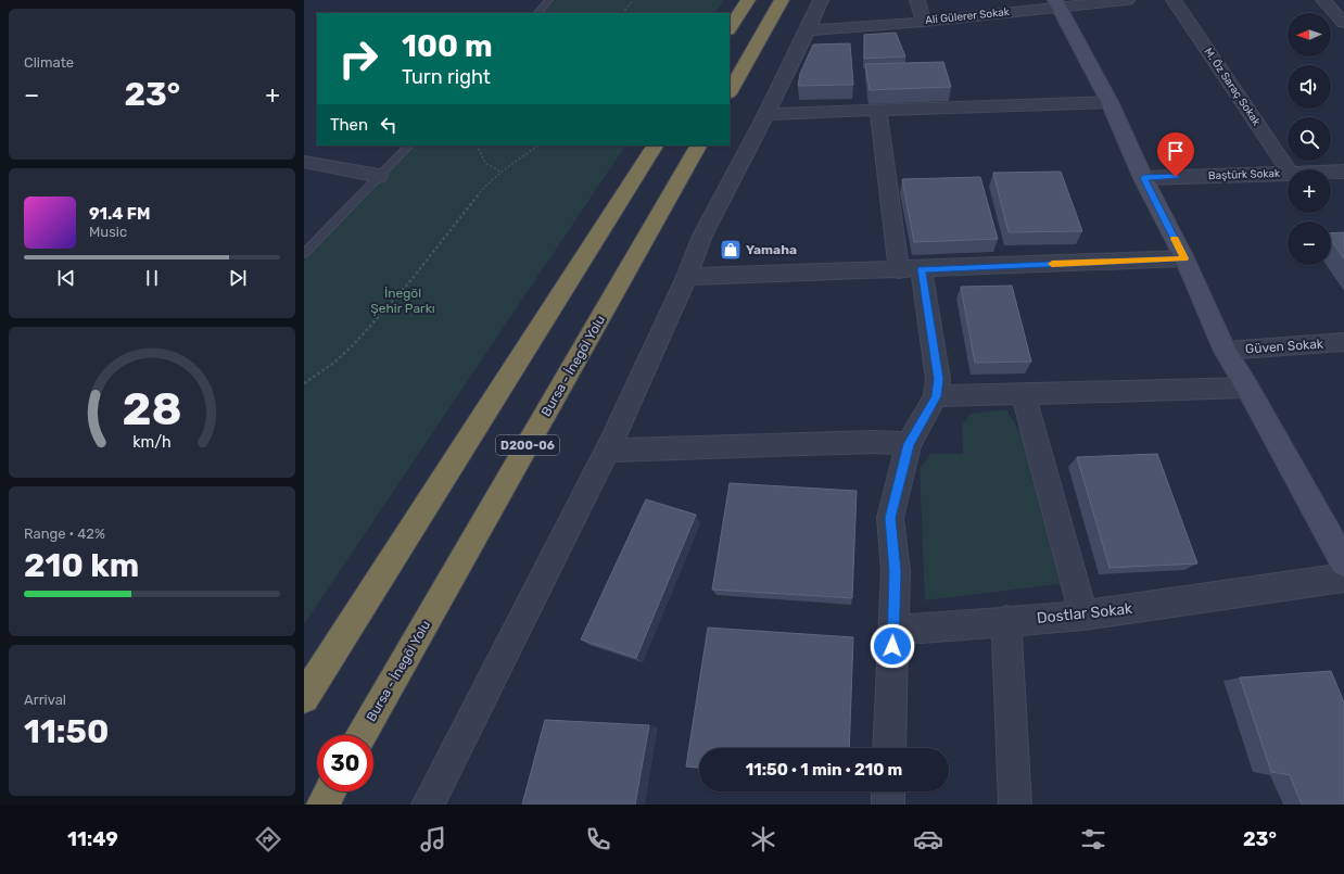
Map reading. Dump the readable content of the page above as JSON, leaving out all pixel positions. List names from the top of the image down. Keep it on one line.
{"streets":{"highway":["Bursa - İnegöl Yolu","D200-06"],"street":["Ali Gülerer Sokak","M. Öz Saraç Sokak","Baştürk Sokak","Güven Sokak","Dostlar Sokak"]},"parks":["İnegöl Şehir Parkı"],"places":{"shop":["Yamaha"]},"north":"left","page":{"tile":["Climate",["Range · 42%","210 km"],["Arrival","11:50"]],"map_buttons":["+","−"],"turn":["100 m","Turn right"],"heat":["−","23°","+"],"then":"Then","song":["91.4 FM","Music"],"limit":"30","trip":"11:50 · 1 min · 210 m","tabs":["11:49","23°"],"gauge":["28","km/h"]}}
